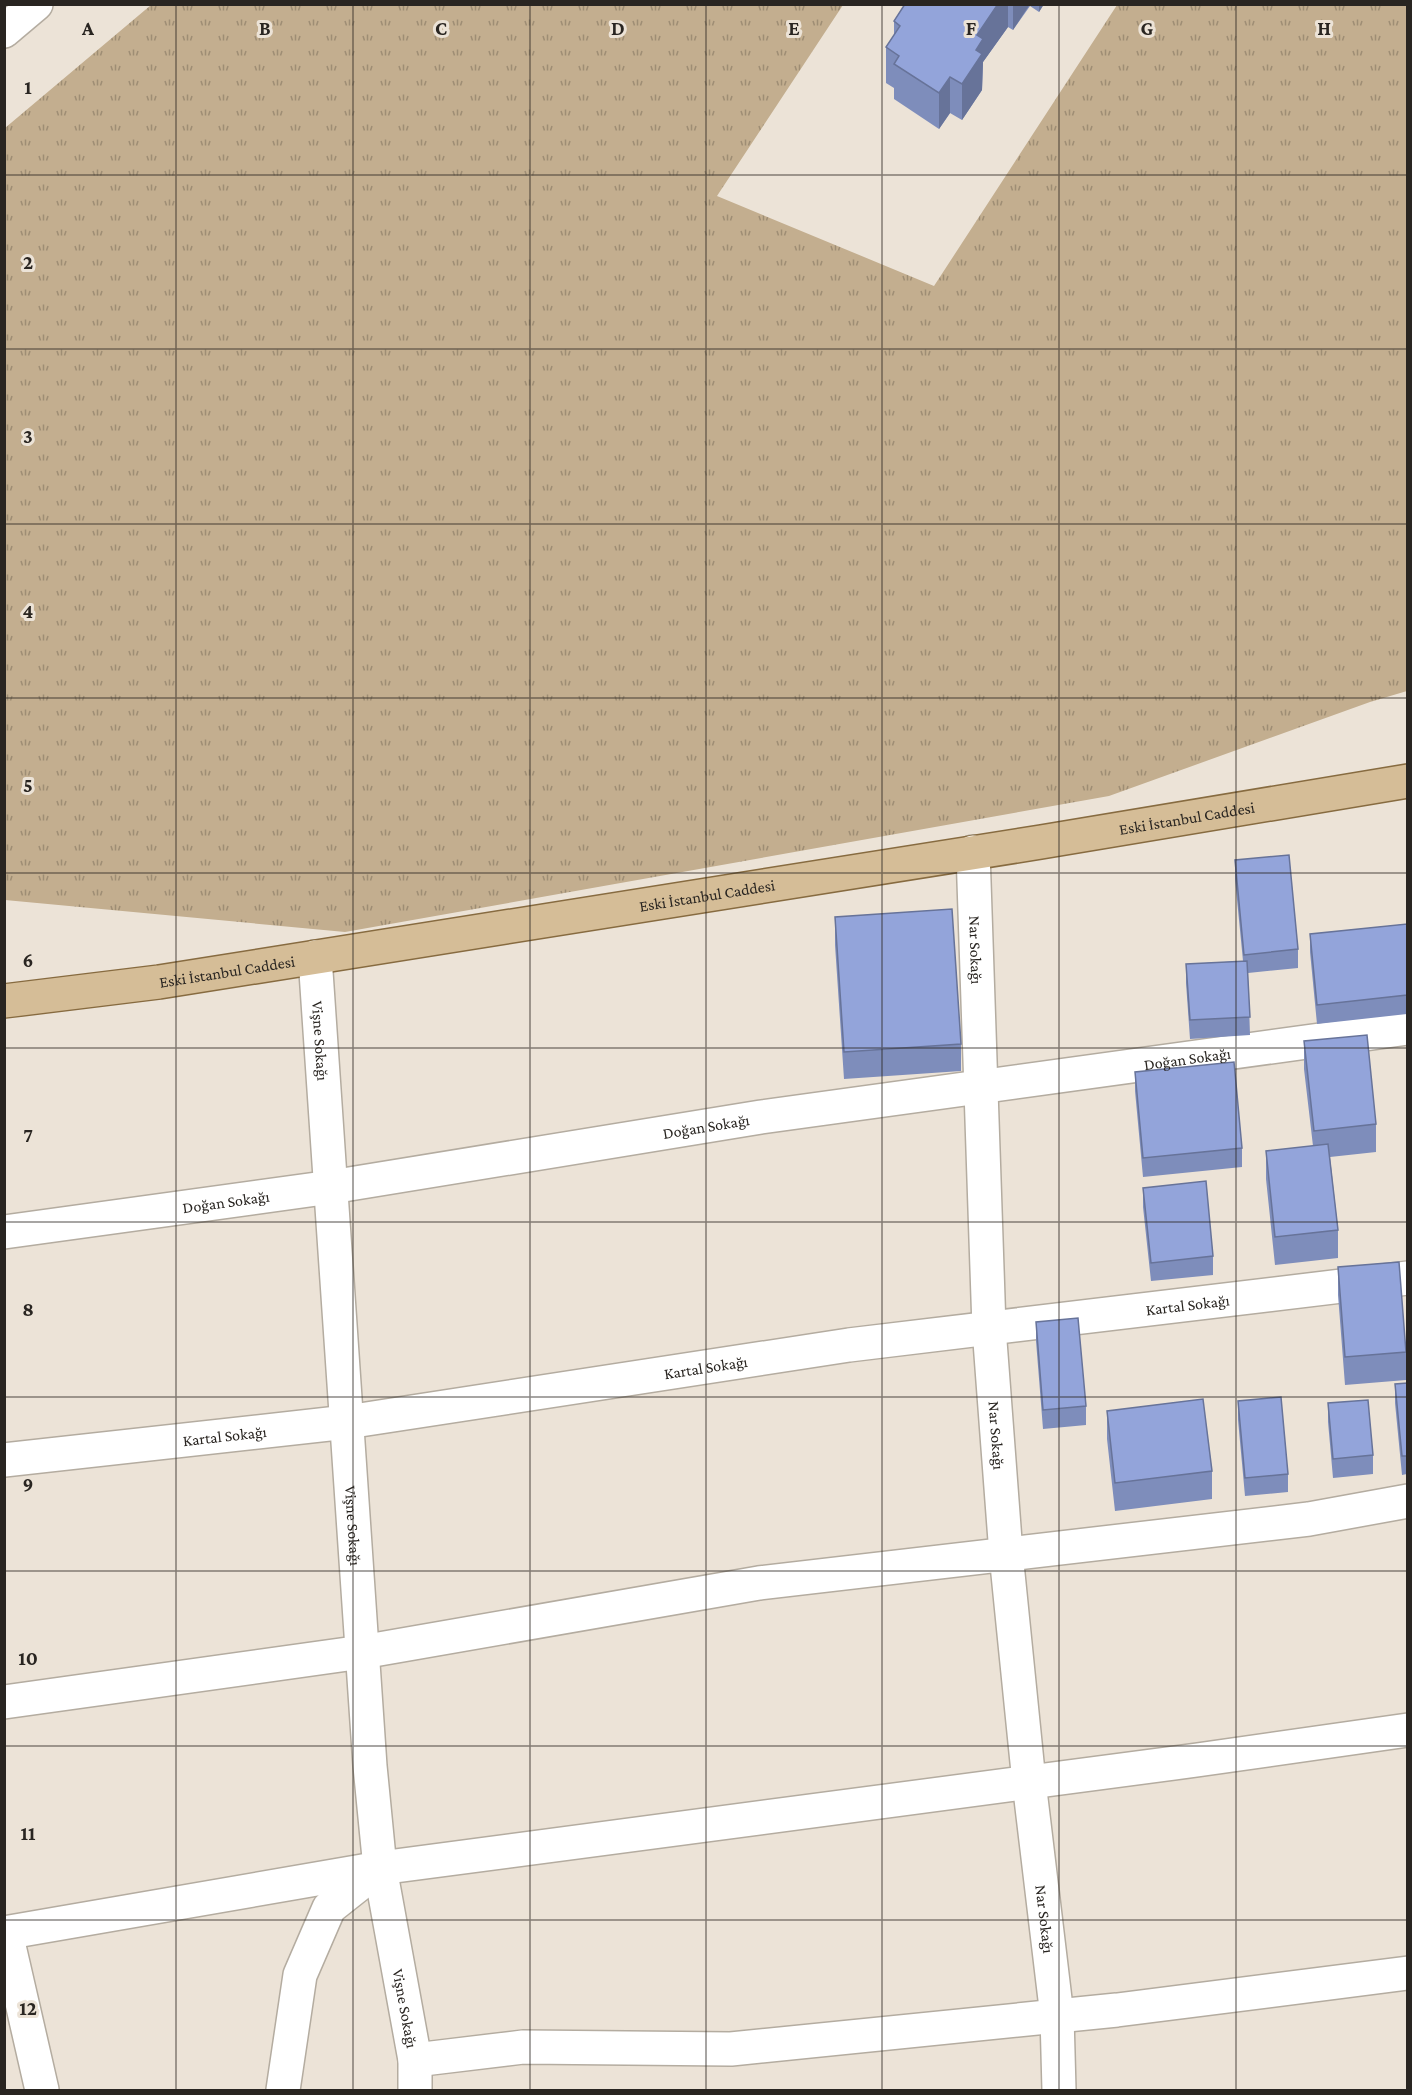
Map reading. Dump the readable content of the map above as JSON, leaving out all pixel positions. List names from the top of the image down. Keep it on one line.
{"streets":{"main road":["Eski İstanbul Caddesi"],"street":["Nar Sokağı","Vişne Sokağı","Doğan Sokağı","Kartal Sokağı"]},"crossings":[["Eski İstanbul Caddesi","Nar Sokağı"],["Eski İstanbul Caddesi","Vişne Sokağı"],["Nar Sokağı","Doğan Sokağı"],["Nar Sokağı","Kartal Sokağı"],["Vişne Sokağı","Doğan Sokağı"],["Vişne Sokağı","Kartal Sokağı"]],"grid":{"columns":["A","B","C","D","E","F","G","H"],"rows":["1","2","3","4","5","6","7","8","9","10","11","12"]}}
